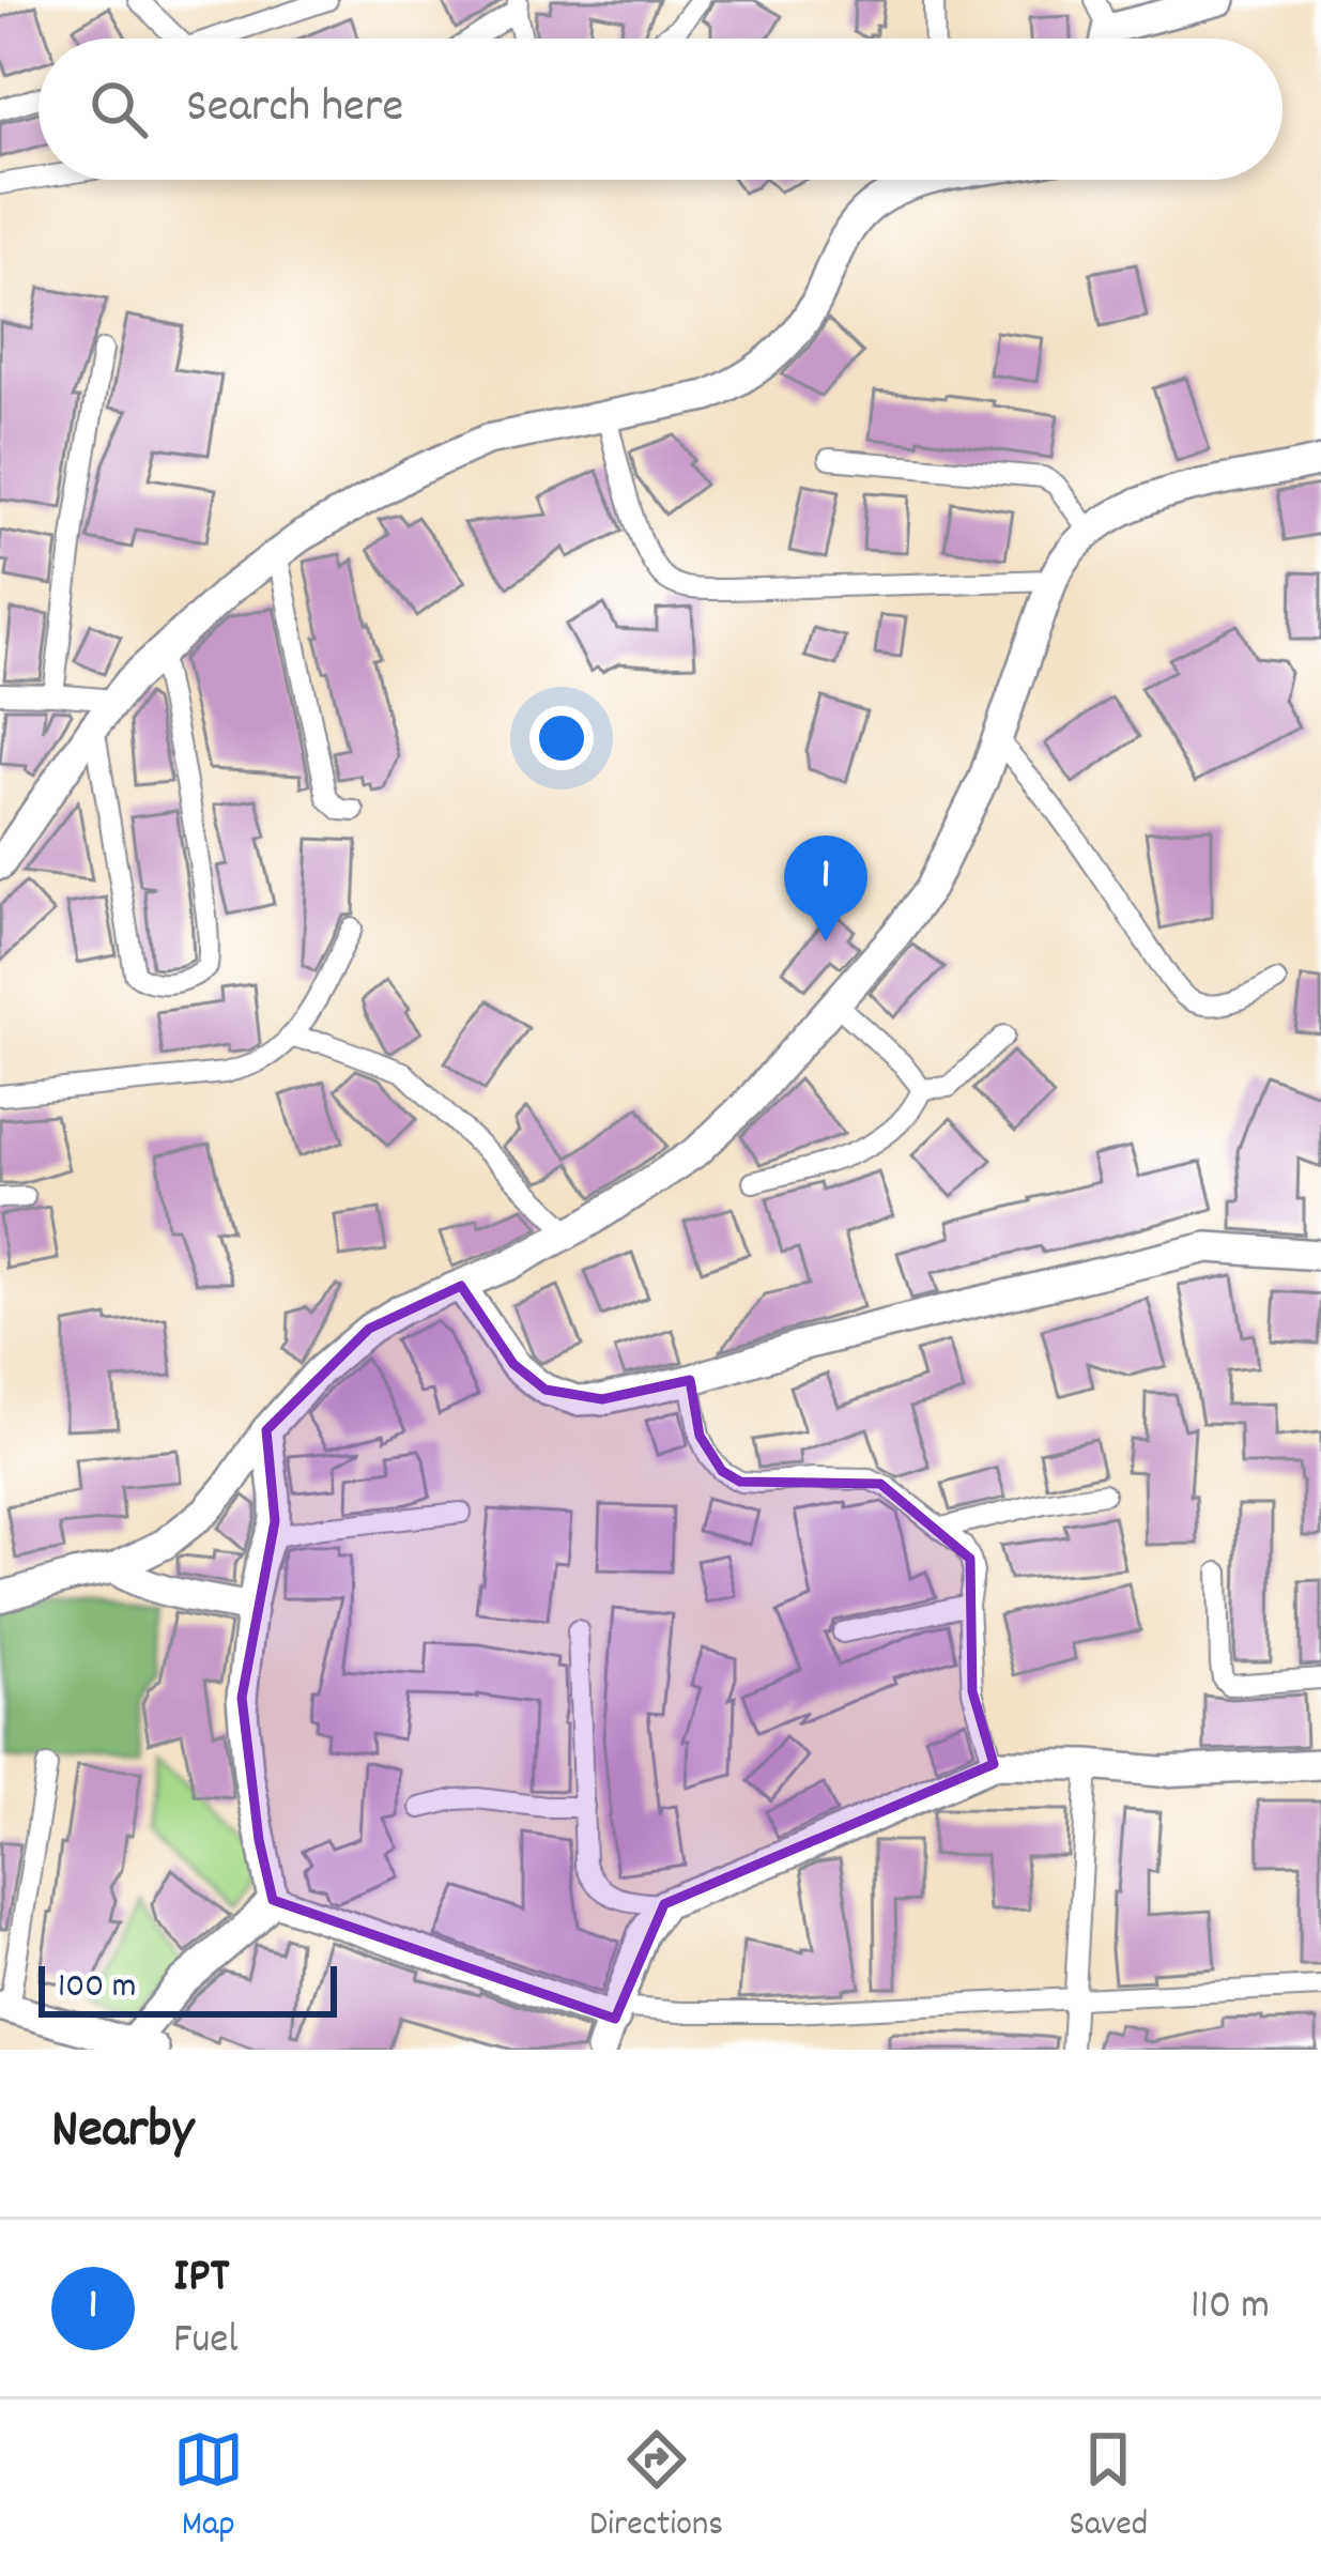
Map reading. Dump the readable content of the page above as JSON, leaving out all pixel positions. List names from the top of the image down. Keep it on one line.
{"scale_bar":"100 m","page":{"search":"Search here","pins":"1","scale":"100 m","heading":"Nearby","list":[{"mark":"1","name":"IPT","note":"Fuel","value":"110 m"}],"nav":["Map","Directions","Saved"]}}
